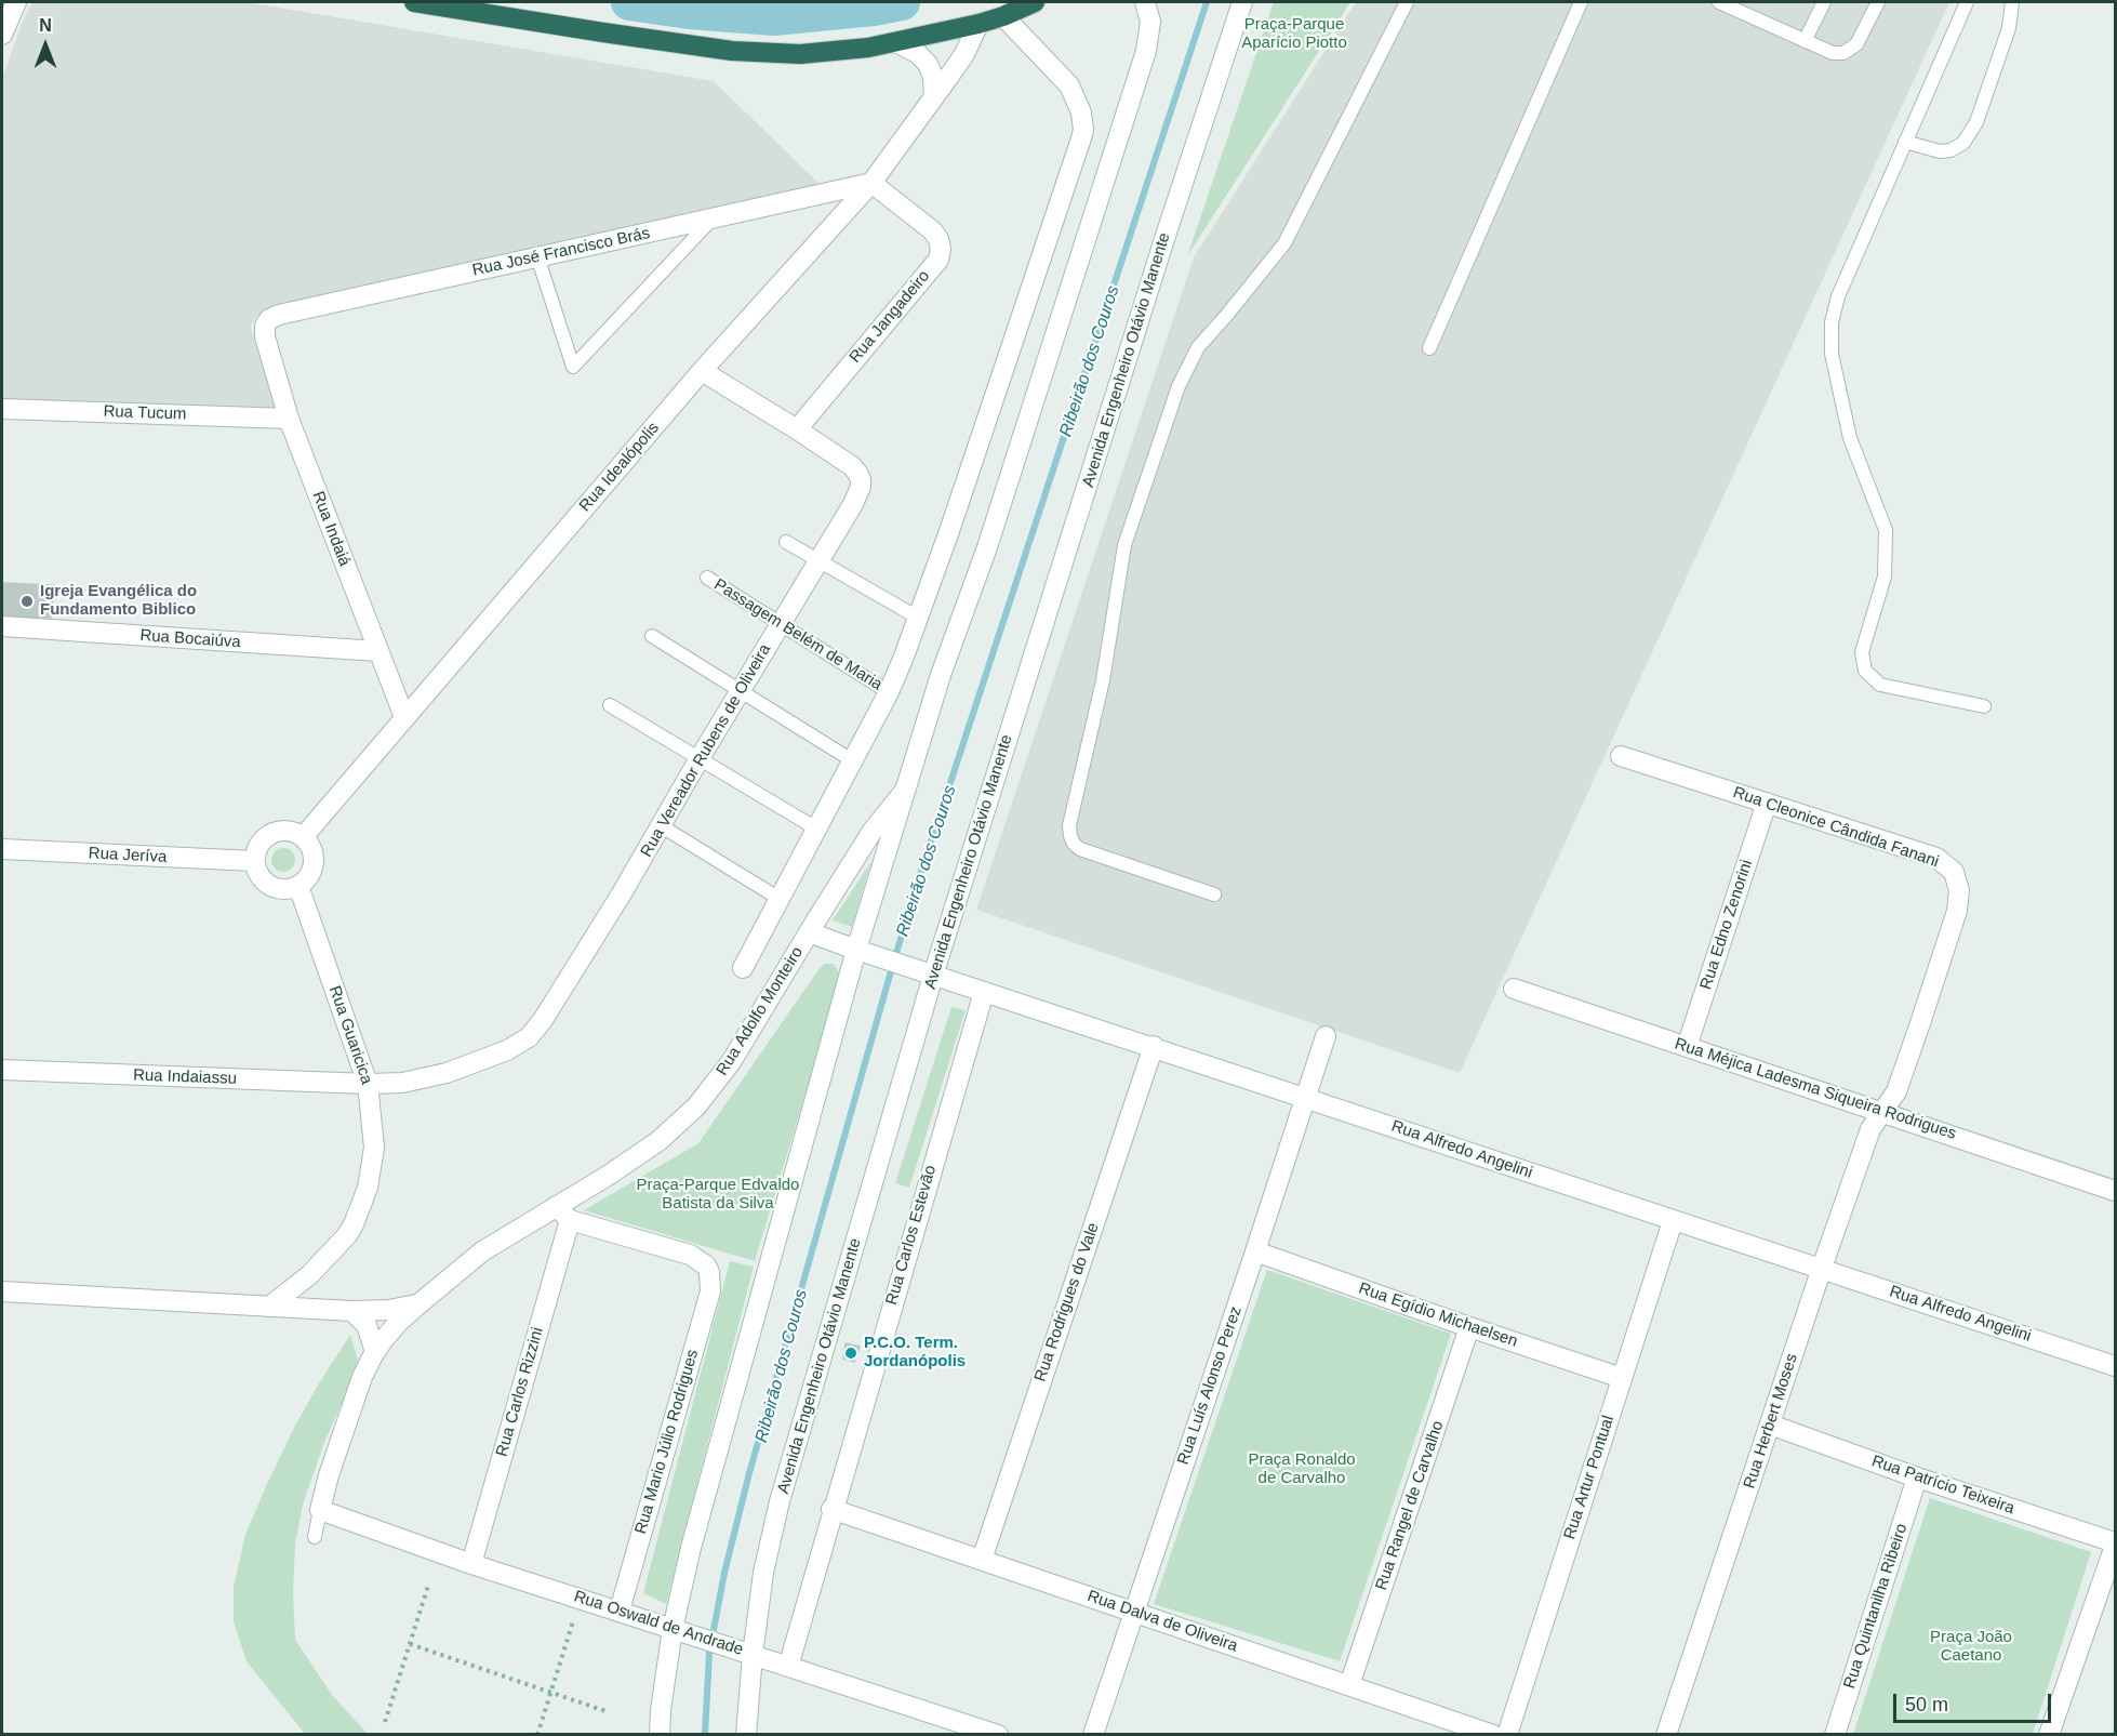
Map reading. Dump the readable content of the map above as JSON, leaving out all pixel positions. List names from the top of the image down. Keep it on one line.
{"streets":{"street":["Rua José Francisco Brás","Rua Jangadeiro","Avenida Engenheiro Otávio Manente","Rua Tucum","Rua Idealópolis","Rua Indaiá","Rua Bocaiúva","Rua Vereador Rubens de Oliveira","Rua Cleonice Cândida Fanani","Rua Jeríva","Rua Edno Zenorini","Rua Adolfo Monteiro","Rua Guaricica","Rua Indaiassu","Rua Méjica Ladesma Siqueira Rodrigues","Rua Alfredo Angelini","Rua Carlos Estevão","Rua Rodrigues do Vale","Rua Egídio Michaelsen","Rua Luís Alonso Perez","Rua Carlos Rizzini","Rua Herbert Moses","Rua Mario Júlio Rodrigues","Rua Artur Pontual","Rua Patrício Teixeira","Rua Rangel de Carvalho","Rua Quintanilha Ribeiro","Rua Dalva de Oliveira","Rua Oswald de Andrade"],"lane":["Passagem Belém de Maria"]},"crossings":[["Rua José Francisco Brás","Rua Jangadeiro"],["Rua José Francisco Brás","Rua Idealópolis"],["Rua José Francisco Brás","Rua Indaiá"],["Rua Jangadeiro","Rua Idealópolis"],["Rua Jangadeiro","Rua Vereador Rubens de Oliveira"],["Avenida Engenheiro Otávio Manente","Rua Alfredo Angelini"],["Avenida Engenheiro Otávio Manente","Rua Oswald de Andrade"],["Rua Tucum","Rua Indaiá"],["Rua Idealópolis","Rua Indaiá"],["Rua Idealópolis","Rua Vereador Rubens de Oliveira"],["Rua Idealópolis","Rua Jeríva"],["Rua Idealópolis","Rua Guaricica"],["Rua Indaiá","Rua Bocaiúva"],["Passagem Belém de Maria","Rua Vereador Rubens de Oliveira"],["Rua Vereador Rubens de Oliveira","Rua Guaricica"],["Rua Vereador Rubens de Oliveira","Rua Indaiassu"],["Rua Cleonice Cândida Fanani","Rua Edno Zenorini"],["Rua Cleonice Cândida Fanani","Rua Méjica Ladesma Siqueira Rodrigues"],["Rua Cleonice Cândida Fanani","Rua Herbert Moses"],["Rua Jeríva","Rua Guaricica"],["Rua Edno Zenorini","Rua Méjica Ladesma Siqueira Rodrigues"],["Rua Adolfo Monteiro","Rua Alfredo Angelini"],["Rua Adolfo Monteiro","Rua Carlos Rizzini"],["Rua Adolfo Monteiro","Rua Mario Júlio Rodrigues"],["Rua Adolfo Monteiro","Rua Oswald de Andrade"],["Rua Guaricica","Rua Indaiassu"],["Rua Méjica Ladesma Siqueira Rodrigues","Rua Herbert Moses"],["Rua Alfredo Angelini","Rua Carlos Estevão"],["Rua Alfredo Angelini","Rua Rodrigues do Vale"],["Rua Alfredo Angelini","Rua Luís Alonso Perez"],["Rua Alfredo Angelini","Rua Herbert Moses"],["Rua Alfredo Angelini","Rua Artur Pontual"],["Rua Carlos Estevão","Rua Dalva de Oliveira"],["Rua Carlos Estevão","Rua Oswald de Andrade"],["Rua Rodrigues do Vale","Rua Dalva de Oliveira"],["Rua Egídio Michaelsen","Rua Luís Alonso Perez"],["Rua Egídio Michaelsen","Rua Artur Pontual"],["Rua Egídio Michaelsen","Rua Rangel de Carvalho"],["Rua Luís Alonso Perez","Rua Dalva de Oliveira"],["Rua Carlos Rizzini","Rua Mario Júlio Rodrigues"],["Rua Carlos Rizzini","Rua Oswald de Andrade"],["Rua Herbert Moses","Rua Patrício Teixeira"],["Rua Mario Júlio Rodrigues","Rua Oswald de Andrade"],["Rua Patrício Teixeira","Rua Quintanilha Ribeiro"],["Rua Rangel de Carvalho","Rua Dalva de Oliveira"]],"water":["Ribeirão dos Couros"],"parks":["Praça-Parque Aparício Piotto","Praça-Parque Edvaldo Batista da Silva","Praça Ronaldo de Carvalho","Praça João Caetano"],"places":["Igreja Evangélica do Fundamento Biblico","P.C.O. Term. Jordanópolis"],"scale_bar":"50 m","north":"top"}
